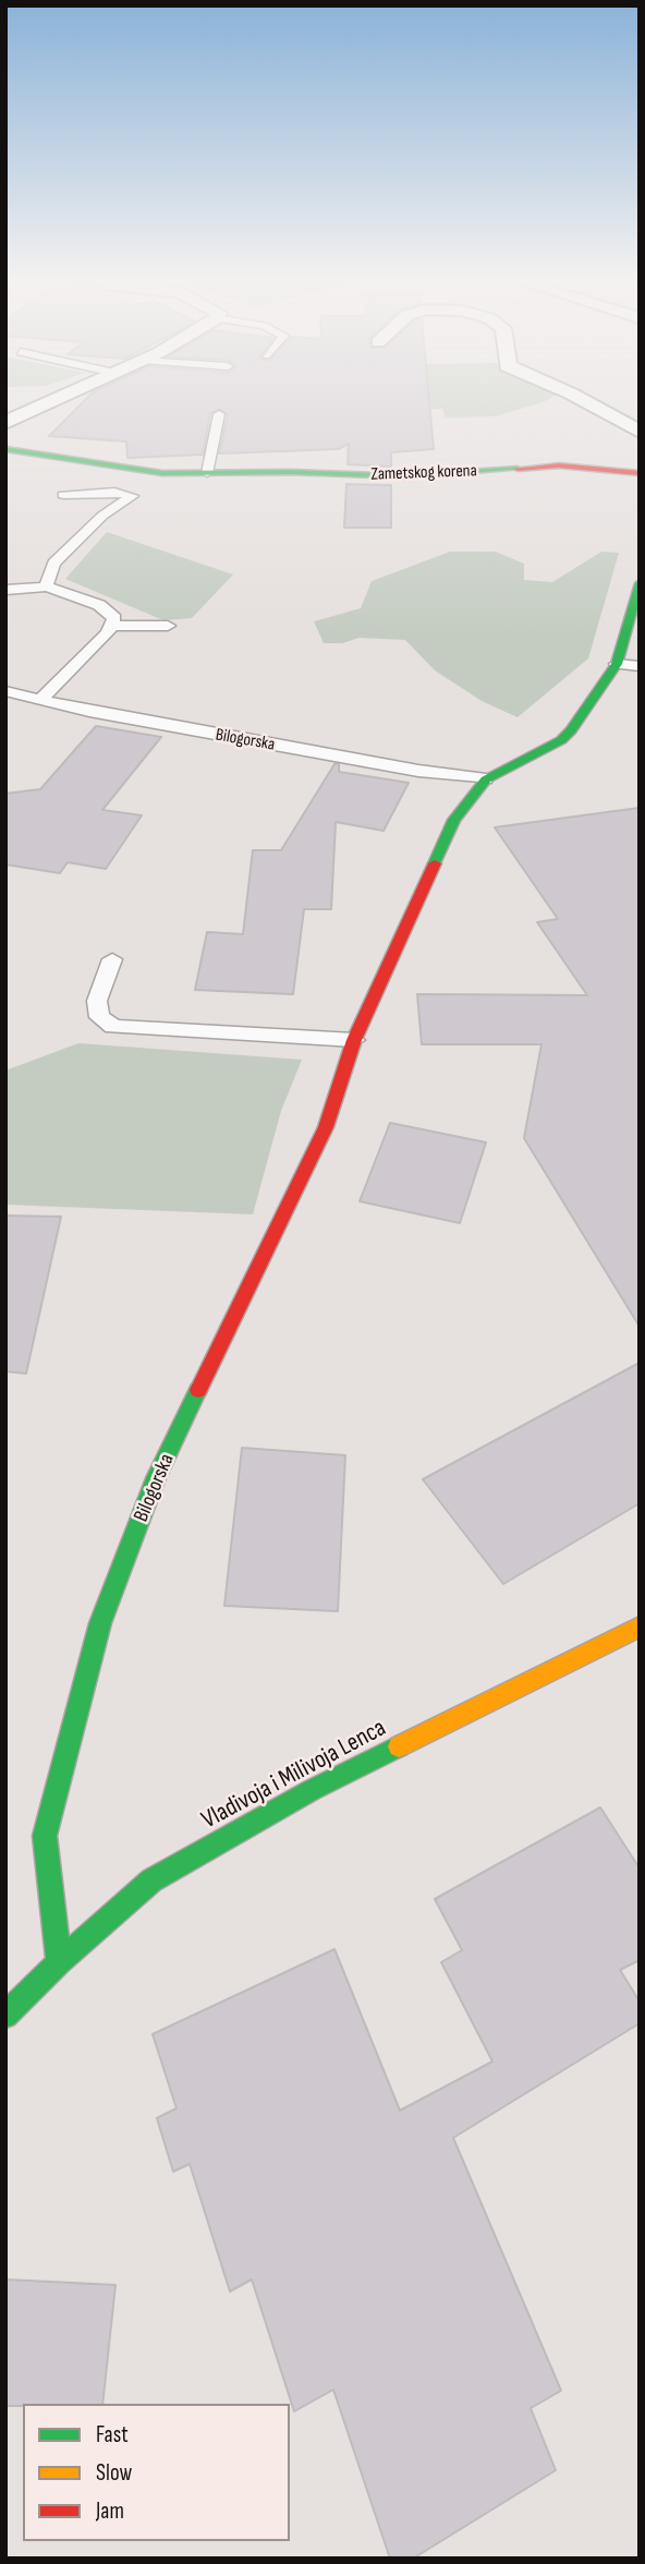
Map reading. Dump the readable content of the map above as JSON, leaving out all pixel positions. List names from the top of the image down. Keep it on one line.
{"streets":{"street":["Zametskog korena","Bilogorska","Vladivoja i Milivoja Lenca"]},"crossings":[["Bilogorska","Vladivoja i Milivoja Lenca"]],"legend":["Fast","Slow","Jam"]}
